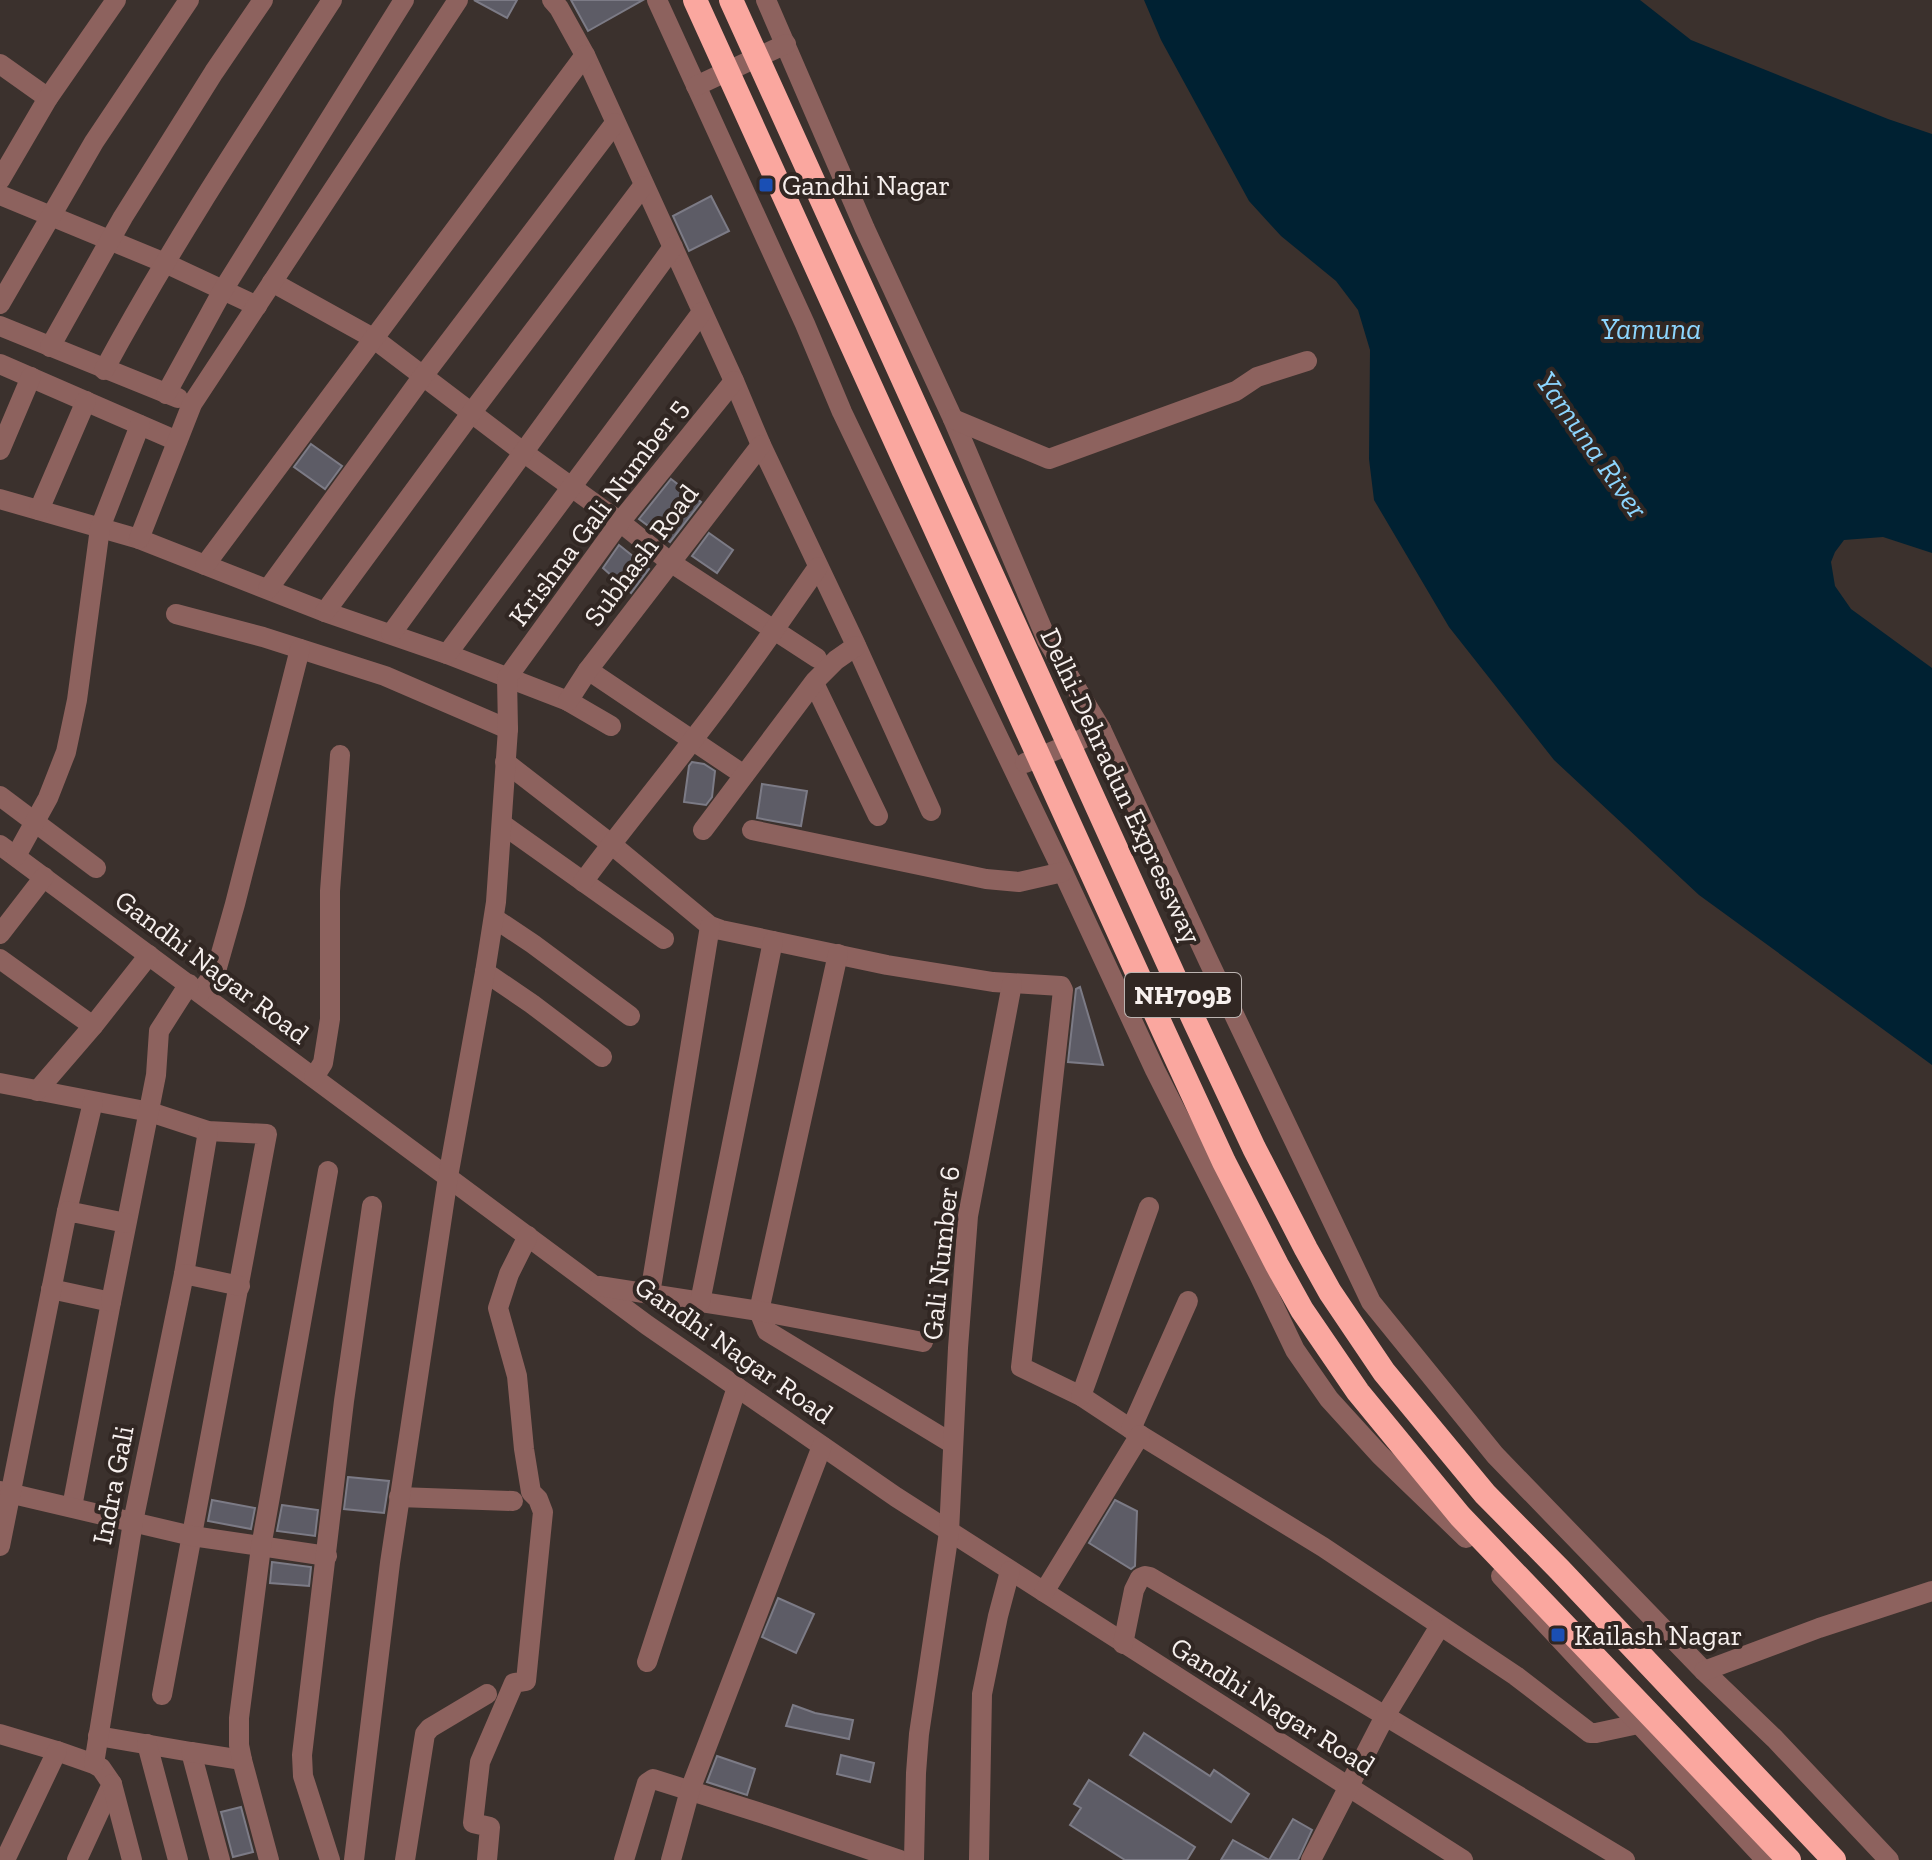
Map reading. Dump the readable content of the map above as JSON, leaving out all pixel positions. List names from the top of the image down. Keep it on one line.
{"streets":{"highway":["Delhi-Dehradun Expressway","NH709B"],"street":["Krishna Gali Number 5","Subhash Road","Gandhi Nagar Road","Gali Number 6","Indra Gali"]},"crossings":[["Gandhi Nagar Road","Gali Number 6"]],"water":["Yamuna","Yamuna River"],"places":{"transit":["Gandhi Nagar","Kailash Nagar"]}}
